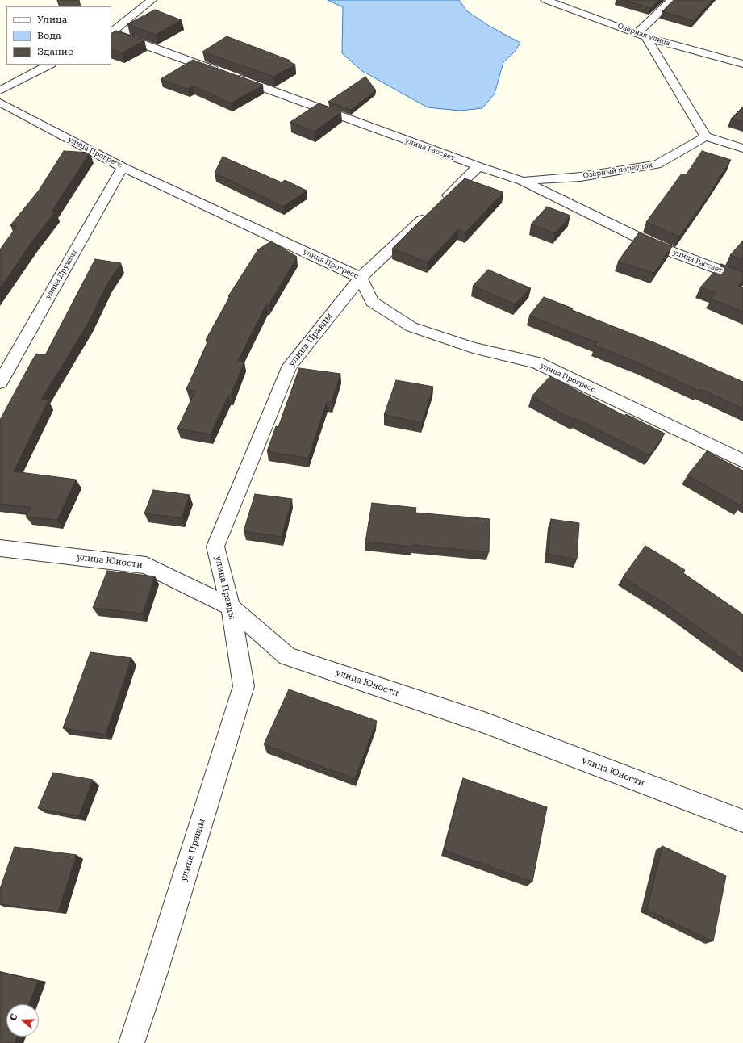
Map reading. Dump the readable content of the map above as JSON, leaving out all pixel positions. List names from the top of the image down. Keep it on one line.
{"streets":{"street":["Озёрная улица","улица Рассвет","улица Прогресс","Озёрный переулок","улица Дружбы","улица Правды","улица Юности"]},"crossings":[["улица Рассвет","Озёрный переулок"],["улица Рассвет","улица Правды"],["улица Прогресс","улица Дружбы"],["улица Прогресс","улица Правды"],["улица Правды","улица Юности"]],"legend":["Улица","Вода","Здание"],"north":"left"}
